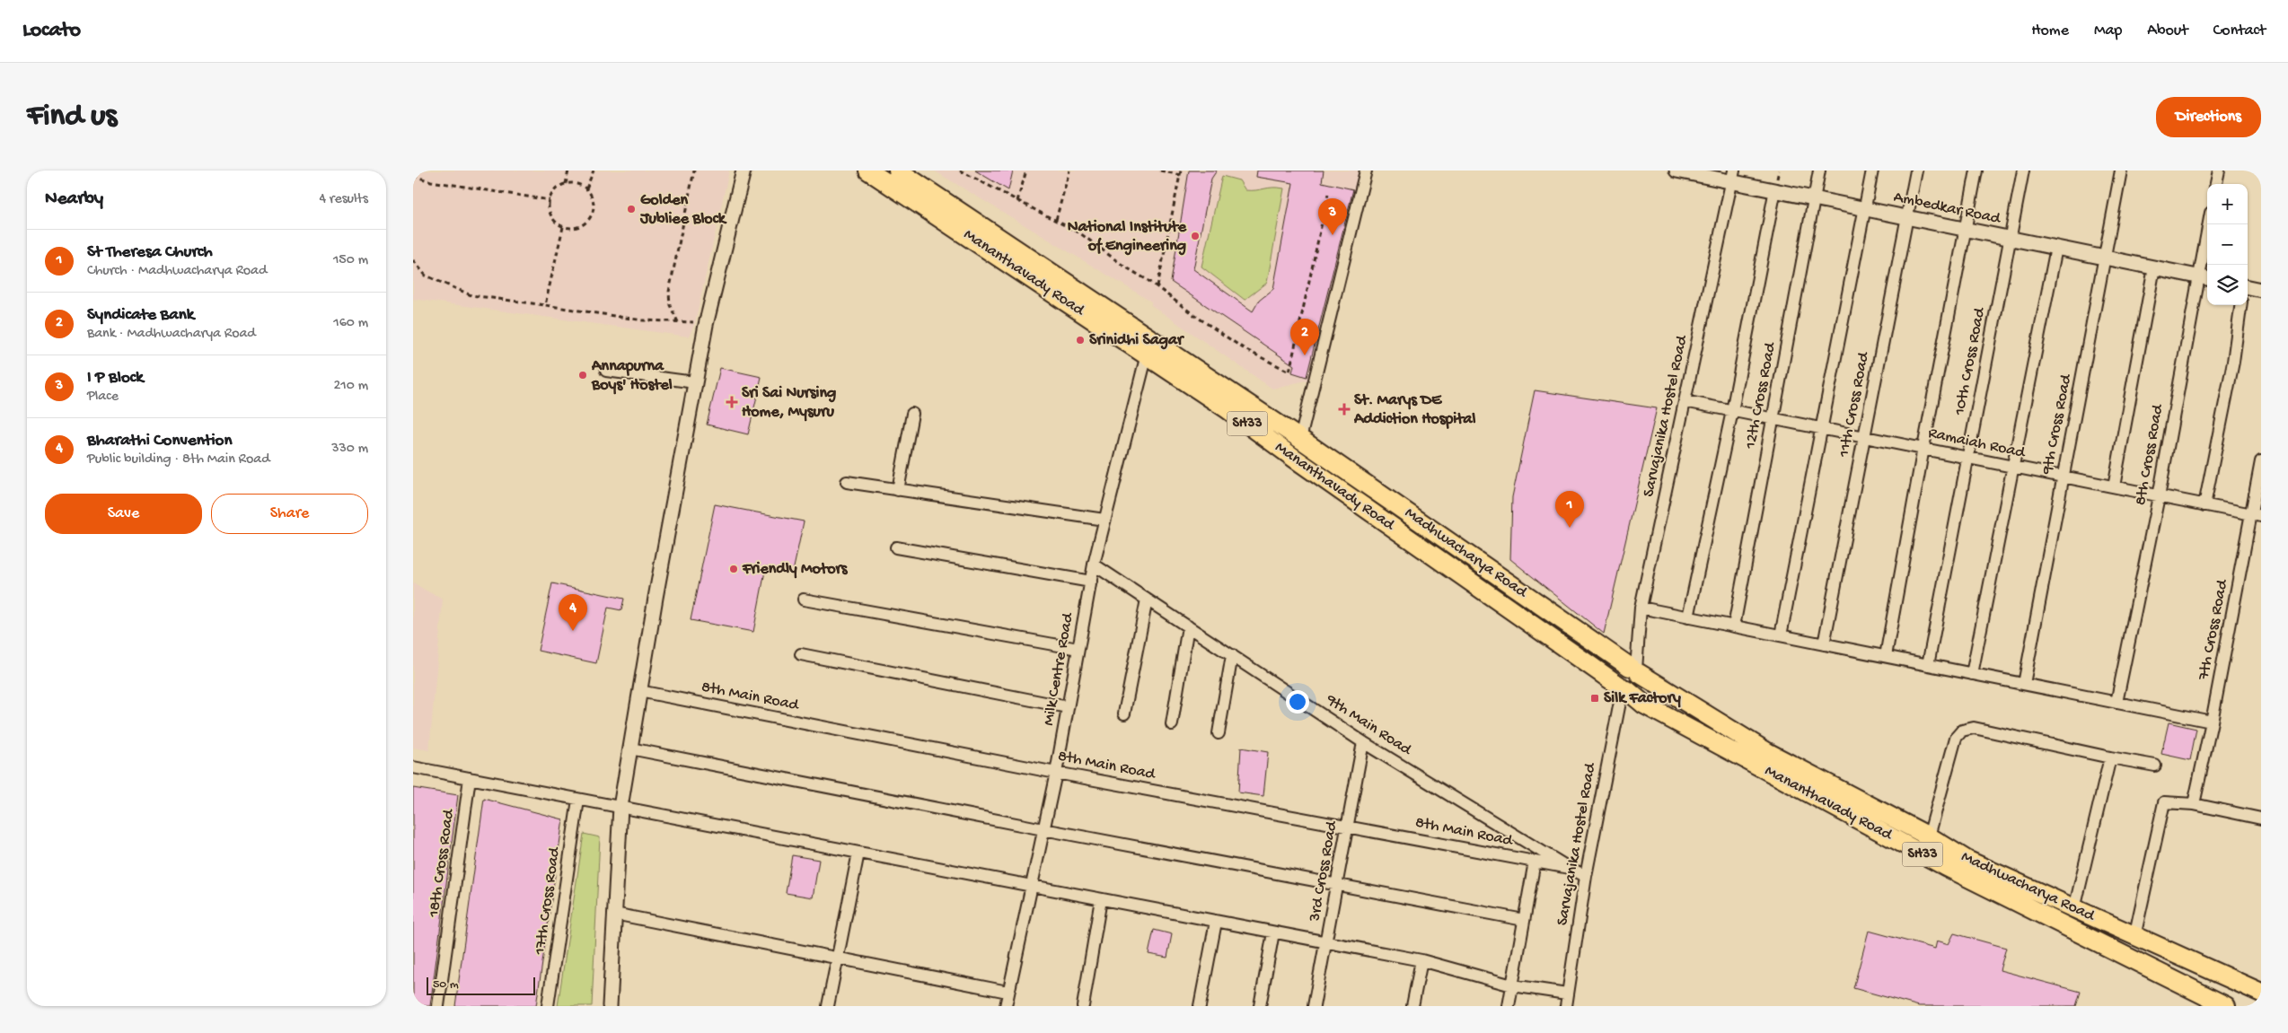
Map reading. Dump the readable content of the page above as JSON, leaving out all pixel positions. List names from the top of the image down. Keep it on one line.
{"streets":{"main road":["Mananthavady Road","SH33","Madhwacharya Road"],"street":["Ambedkar Road","10th Cross Road","12th Cross Road","11th Cross Road","Sarvajanika Hostel Road","9th Cross Road","Ramaiah Road","8th Cross Road","7th Cross Road","Milk Centre Road","8th Main Road","9th Main Road","18th Cross Road","3rd Cross Road","17th Cross Road"]},"crossings":[["Ambedkar Road","10th Cross Road"],["Ambedkar Road","12th Cross Road"],["Ambedkar Road","11th Cross Road"],["Ambedkar Road","Sarvajanika Hostel Road"],["Ambedkar Road","9th Cross Road"],["Ambedkar Road","8th Cross Road"],["Mananthavady Road","Sarvajanika Hostel Road"],["Mananthavady Road","Madhwacharya Road"],["Mananthavady Road","Milk Centre Road"],["10th Cross Road","Ramaiah Road"],["12th Cross Road","Ramaiah Road"],["11th Cross Road","Ramaiah Road"],["Sarvajanika Hostel Road","Ramaiah Road"],["Sarvajanika Hostel Road","Madhwacharya Road"],["Sarvajanika Hostel Road","9th Main Road"],["9th Cross Road","Ramaiah Road"],["Ramaiah Road","8th Cross Road"],["Ramaiah Road","7th Cross Road"],["Madhwacharya Road","Milk Centre Road"],["Milk Centre Road","8th Main Road"],["Milk Centre Road","9th Main Road"],["8th Main Road","9th Main Road"],["8th Main Road","3rd Cross Road"],["9th Main Road","3rd Cross Road"]],"places":{"other":["Golden Jubliee Block","National Institute of Engineering","Srinidhi Sagar","Annapurna Boys' Hostel","Friendly Motors"],"health":["Sri Sai Nursing Home, Mysuru","St. Marys DE Addiction Hospital"],"transit":["Silk Factory"]},"scale_bar":"50 m","page":{"header":"Locato","nav":["Home","Map","About","Contact"],"buttons":["Directions",["Save","Share"]],"title":"Find us","heading":["Nearby","4 results"],"map_buttons":["+","−"],"pins":["3","2","1","4"],"list":[{"mark":"1","name":"St Theresa Church","note":"Church · Madhwacharya Road","value":"150 m"},{"mark":"2","name":"Syndicate Bank","note":"Bank · Madhwacharya Road","value":"160 m"},{"mark":"3","name":"I P Block","note":"Place","value":"210 m"},{"mark":"4","name":"Bharathi Convention","note":"Public building · 8th Main Road","value":"330 m"}],"scale":"50 m"}}
